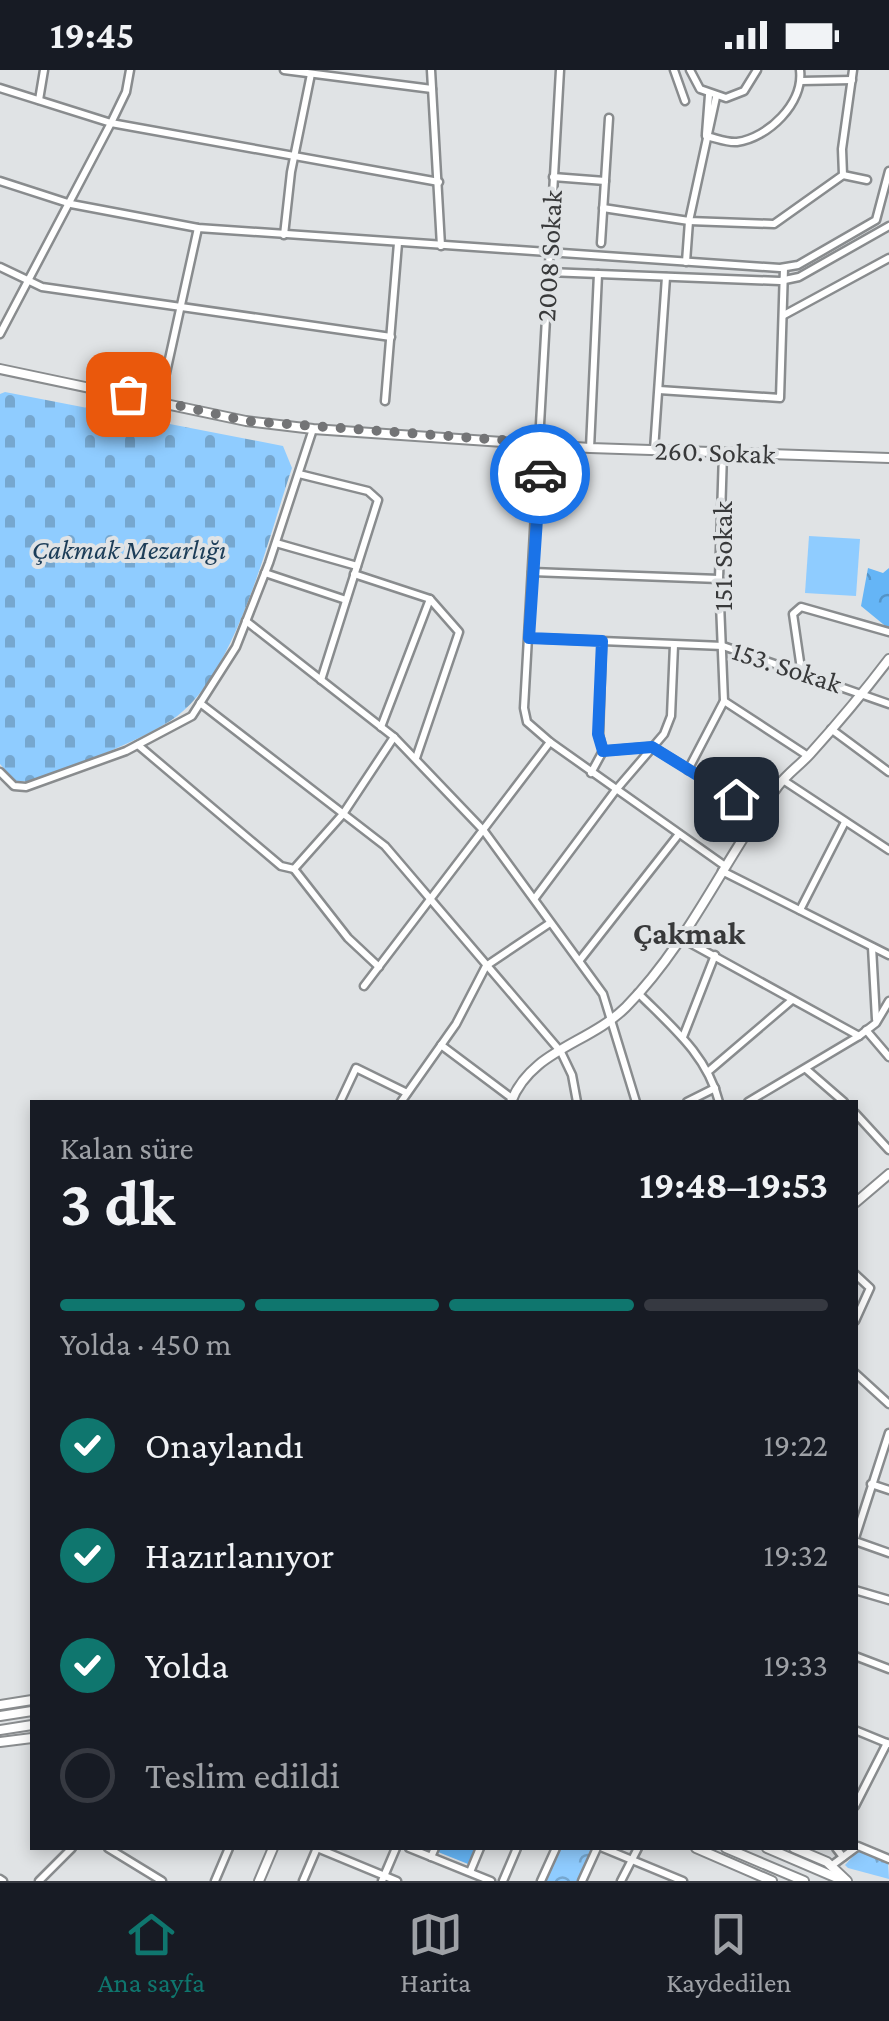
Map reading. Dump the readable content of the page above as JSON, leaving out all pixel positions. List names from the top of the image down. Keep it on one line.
{"streets":{"street":["2008 Sokak","260. Sokak","151. Sokak","153. Sokak"]},"crossings":[["2008 Sokak","260. Sokak"],["2008 Sokak","153. Sokak"],["260. Sokak","151. Sokak"],["151. Sokak","153. Sokak"]],"districts":["Çakmak"],"parks":["Çakmak Mezarlığı"],"page":{"status":"19:45","heading":["3 dk","Kalan süre","19:48–19:53"],"bar":"Yolda · 450 m","list":[["Onaylandı","19:22"],["Hazırlanıyor","19:32"],["Yolda","19:33"],"Teslim edildi"],"tabs":["Ana sayfa","Harita","Kaydedilen"]}}
